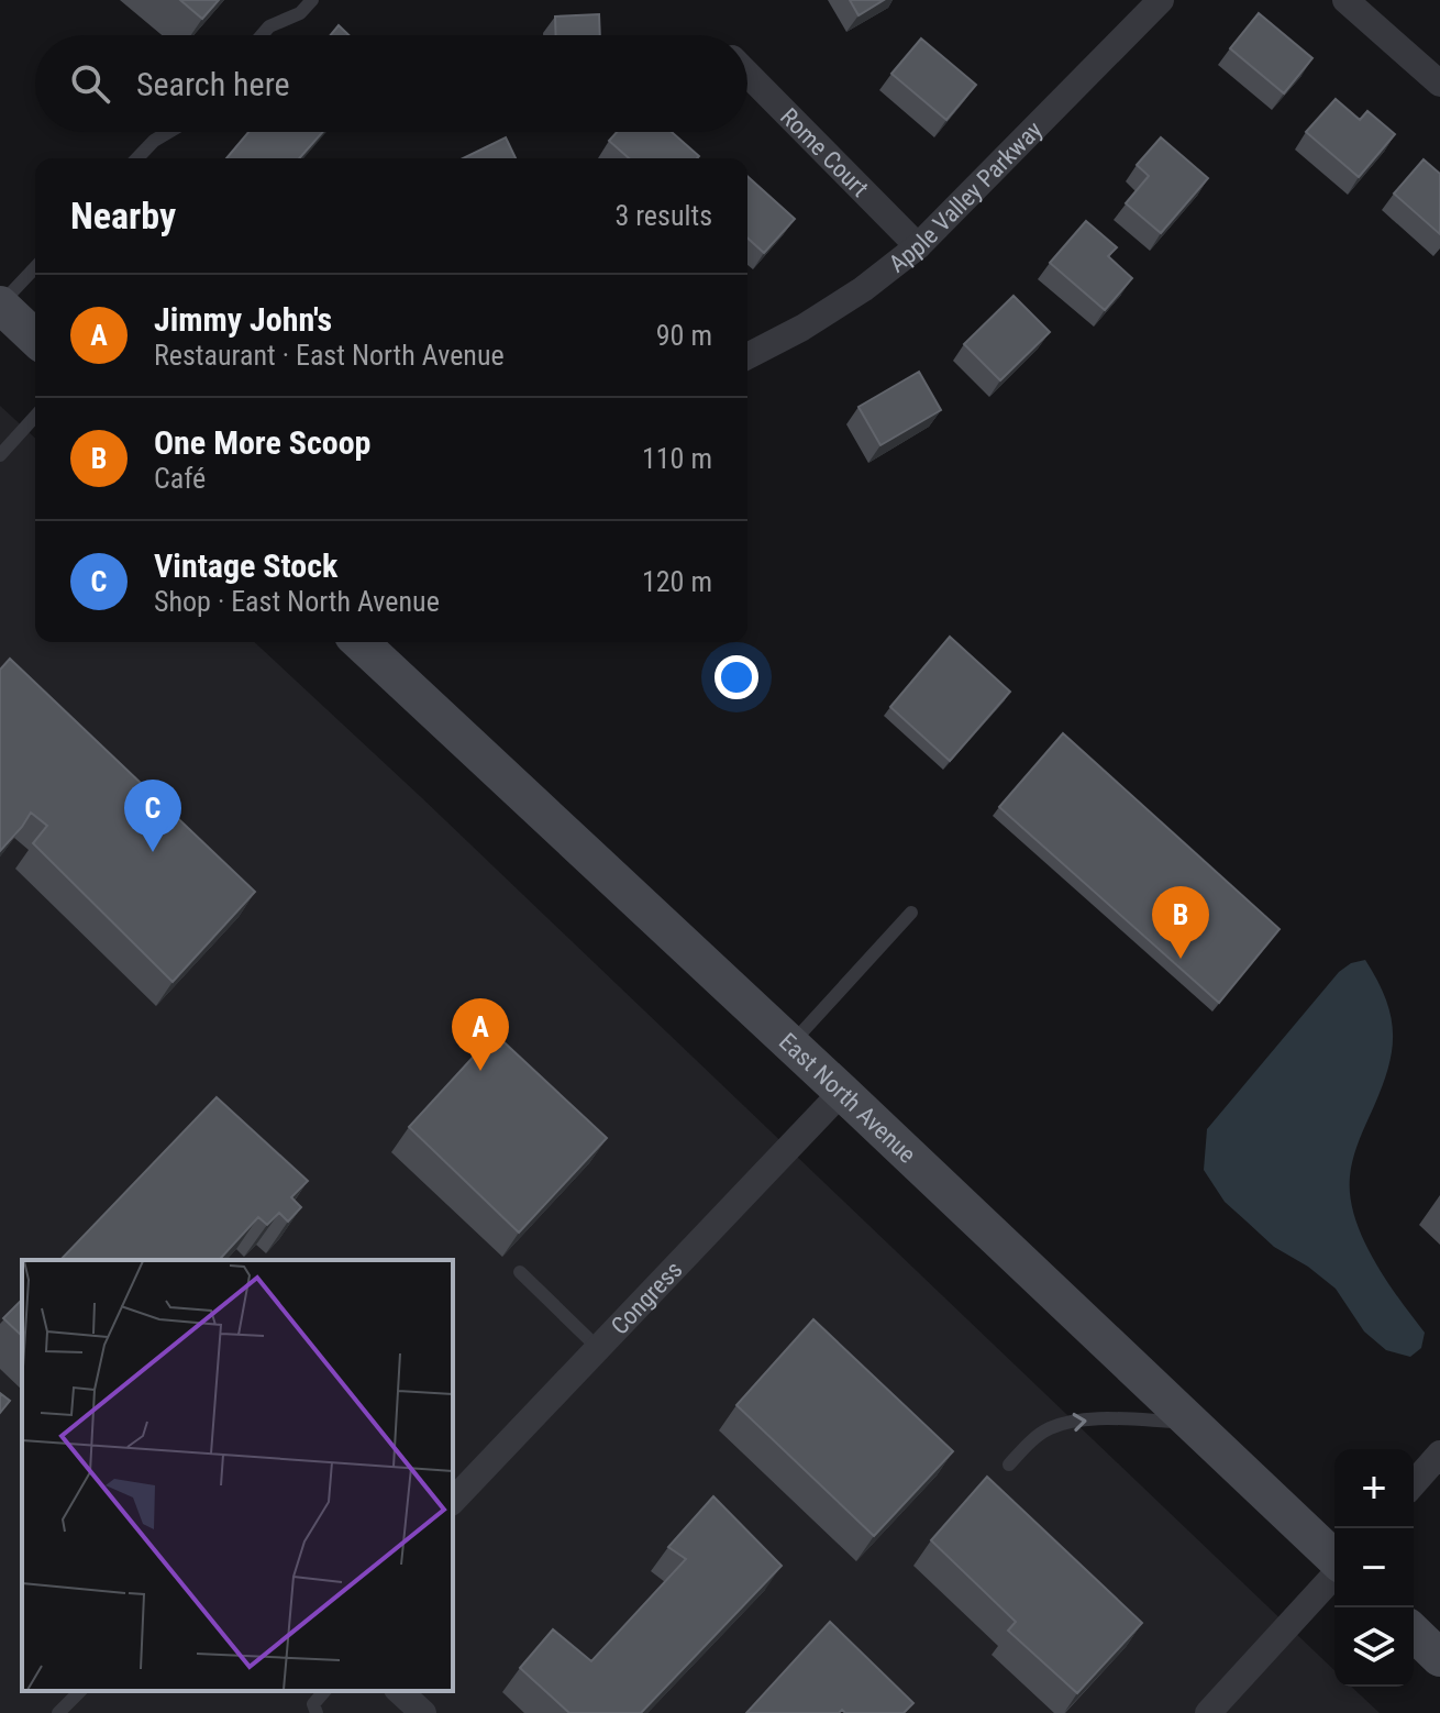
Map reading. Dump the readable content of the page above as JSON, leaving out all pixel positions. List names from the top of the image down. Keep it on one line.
{"streets":{"main road":["East North Avenue"],"street":["Rome Court","Apple Valley Parkway","Congress"]},"crossings":[["Rome Court","Apple Valley Parkway"],["East North Avenue","Congress"]],"page":{"search":"Search here","heading":["Nearby","3 results"],"list":[{"mark":"A","name":"Jimmy John's","note":"Restaurant · East North Avenue","value":"90 m"},{"mark":"B","name":"One More Scoop","note":"Café","value":"110 m"},{"mark":"C","name":"Vintage Stock","note":"Shop · East North Avenue","value":"120 m"}],"pins":["C","B","A"],"map_buttons":["+","−"]}}
